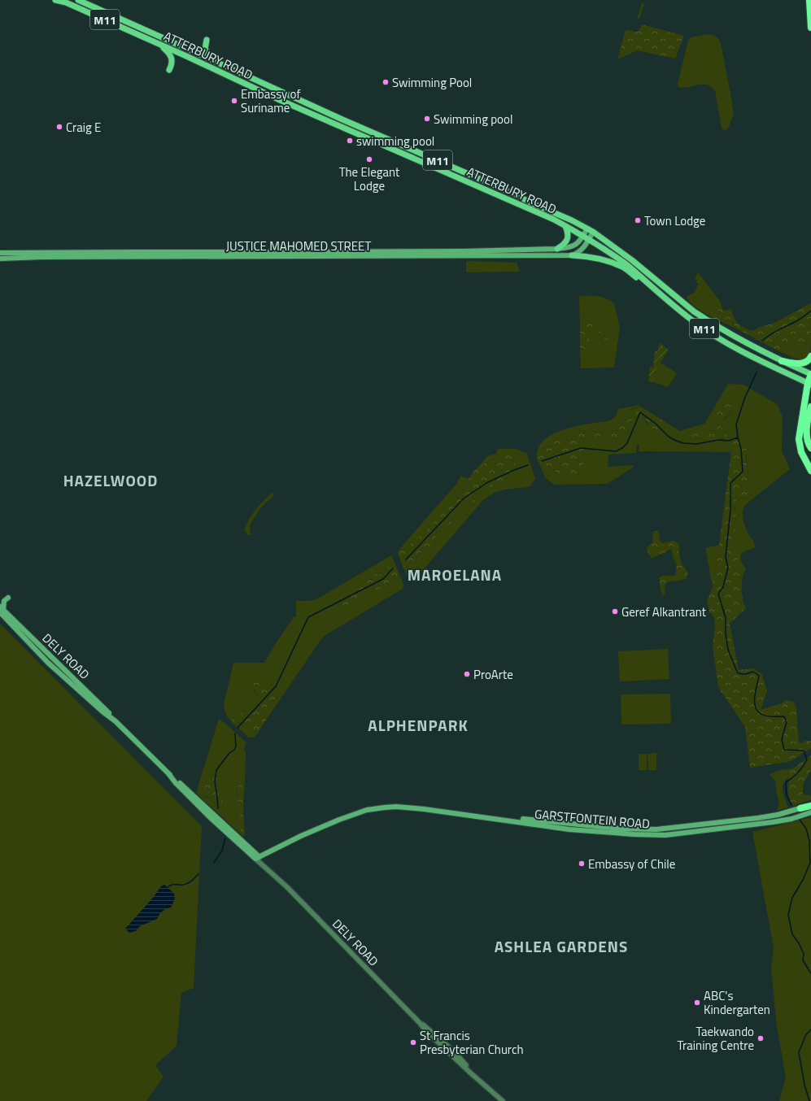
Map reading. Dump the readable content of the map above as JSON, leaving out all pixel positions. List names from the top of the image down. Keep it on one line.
{"streets":{"main road":["M11","ATTERBURY ROAD","JUSTICE MAHOMED STREET","DELY ROAD","GARSTFONTEIN ROAD"]},"crossings":[["ATTERBURY ROAD","JUSTICE MAHOMED STREET"],["DELY ROAD","GARSTFONTEIN ROAD"]],"districts":["HAZELWOOD","MAROELANA","ALPHENPARK","ASHLEA GARDENS"],"places":["Swimming Pool","Embassy of Suriname","Swimming pool","Craig E","swimming pool","The Elegant Lodge","Town Lodge","Geref Alkantrant","ProArte","Embassy of Chile","ABC's Kindergarten","Taekwando Training Centre","St Francis Presbyterian Church"]}
